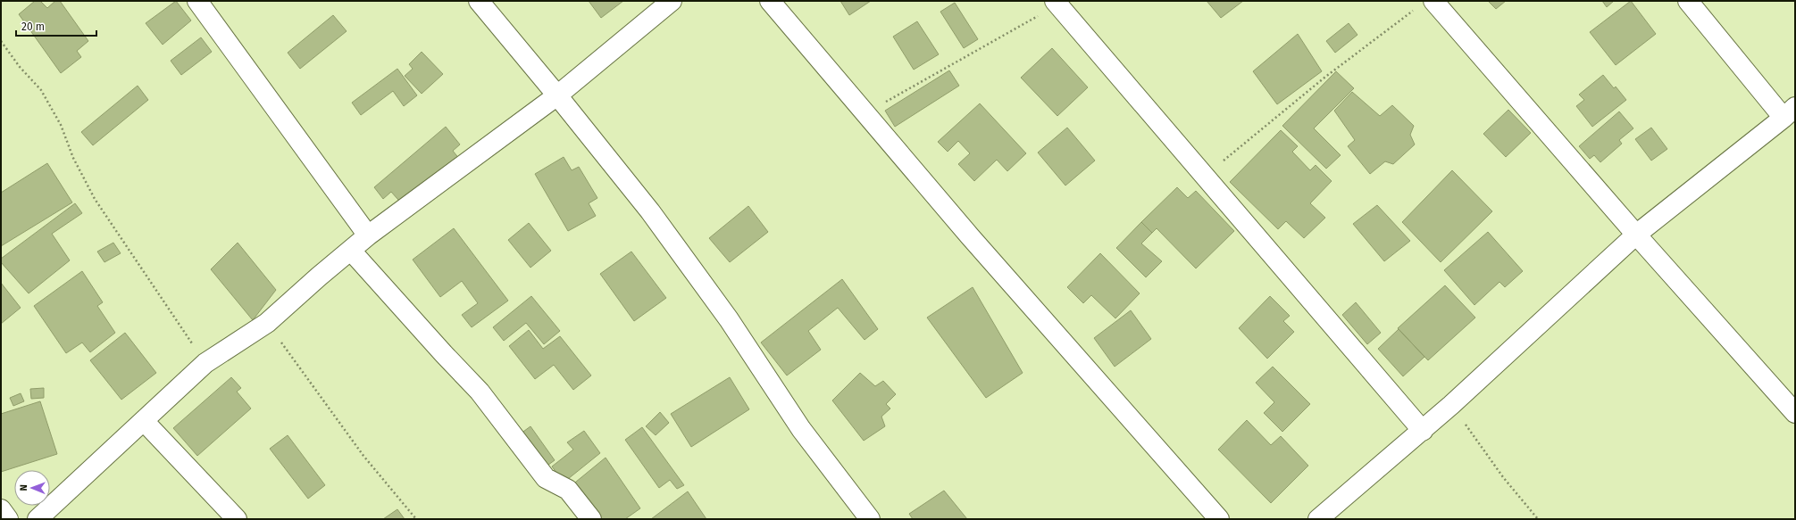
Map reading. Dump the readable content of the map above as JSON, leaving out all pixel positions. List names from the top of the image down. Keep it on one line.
{"scale_bar":"20 m","north":"left"}
